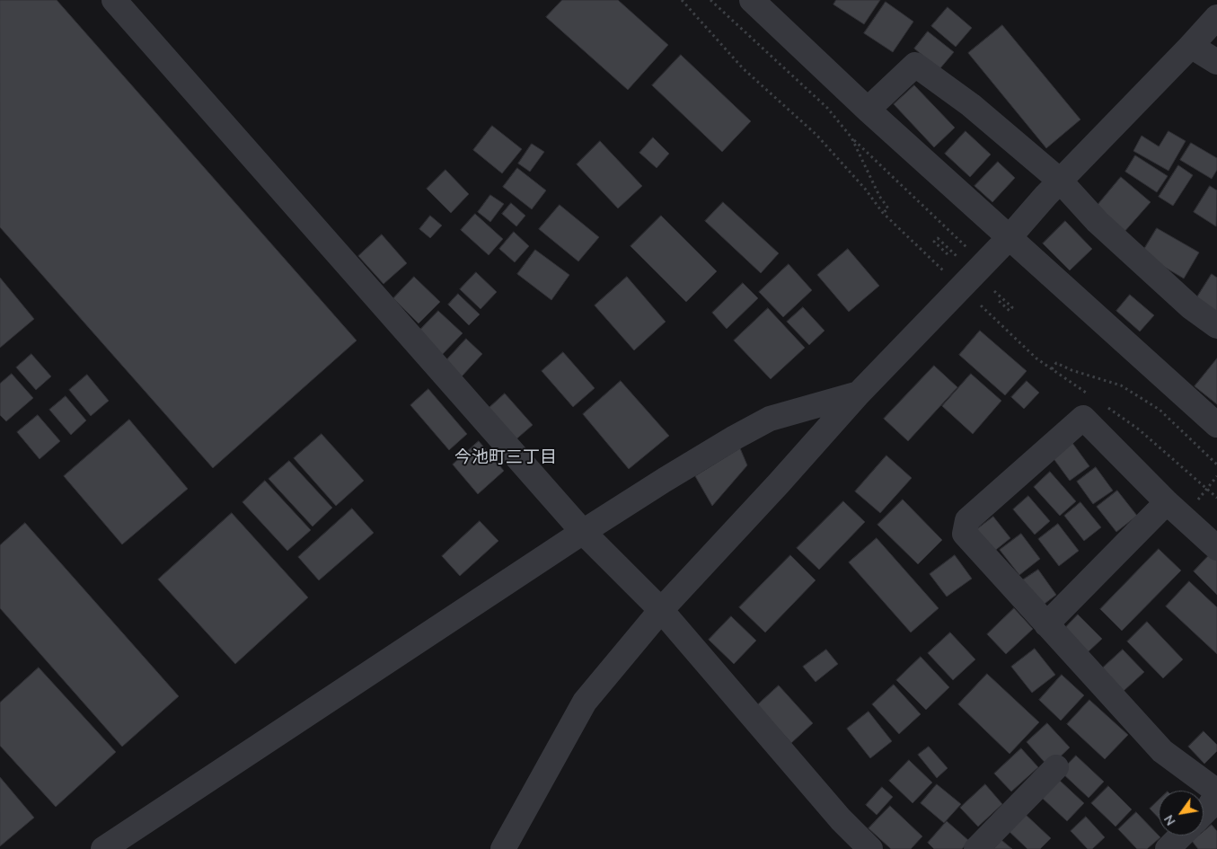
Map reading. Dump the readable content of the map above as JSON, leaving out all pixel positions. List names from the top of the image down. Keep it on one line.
{"districts":["今池町三丁目"],"north":"bottom left"}
